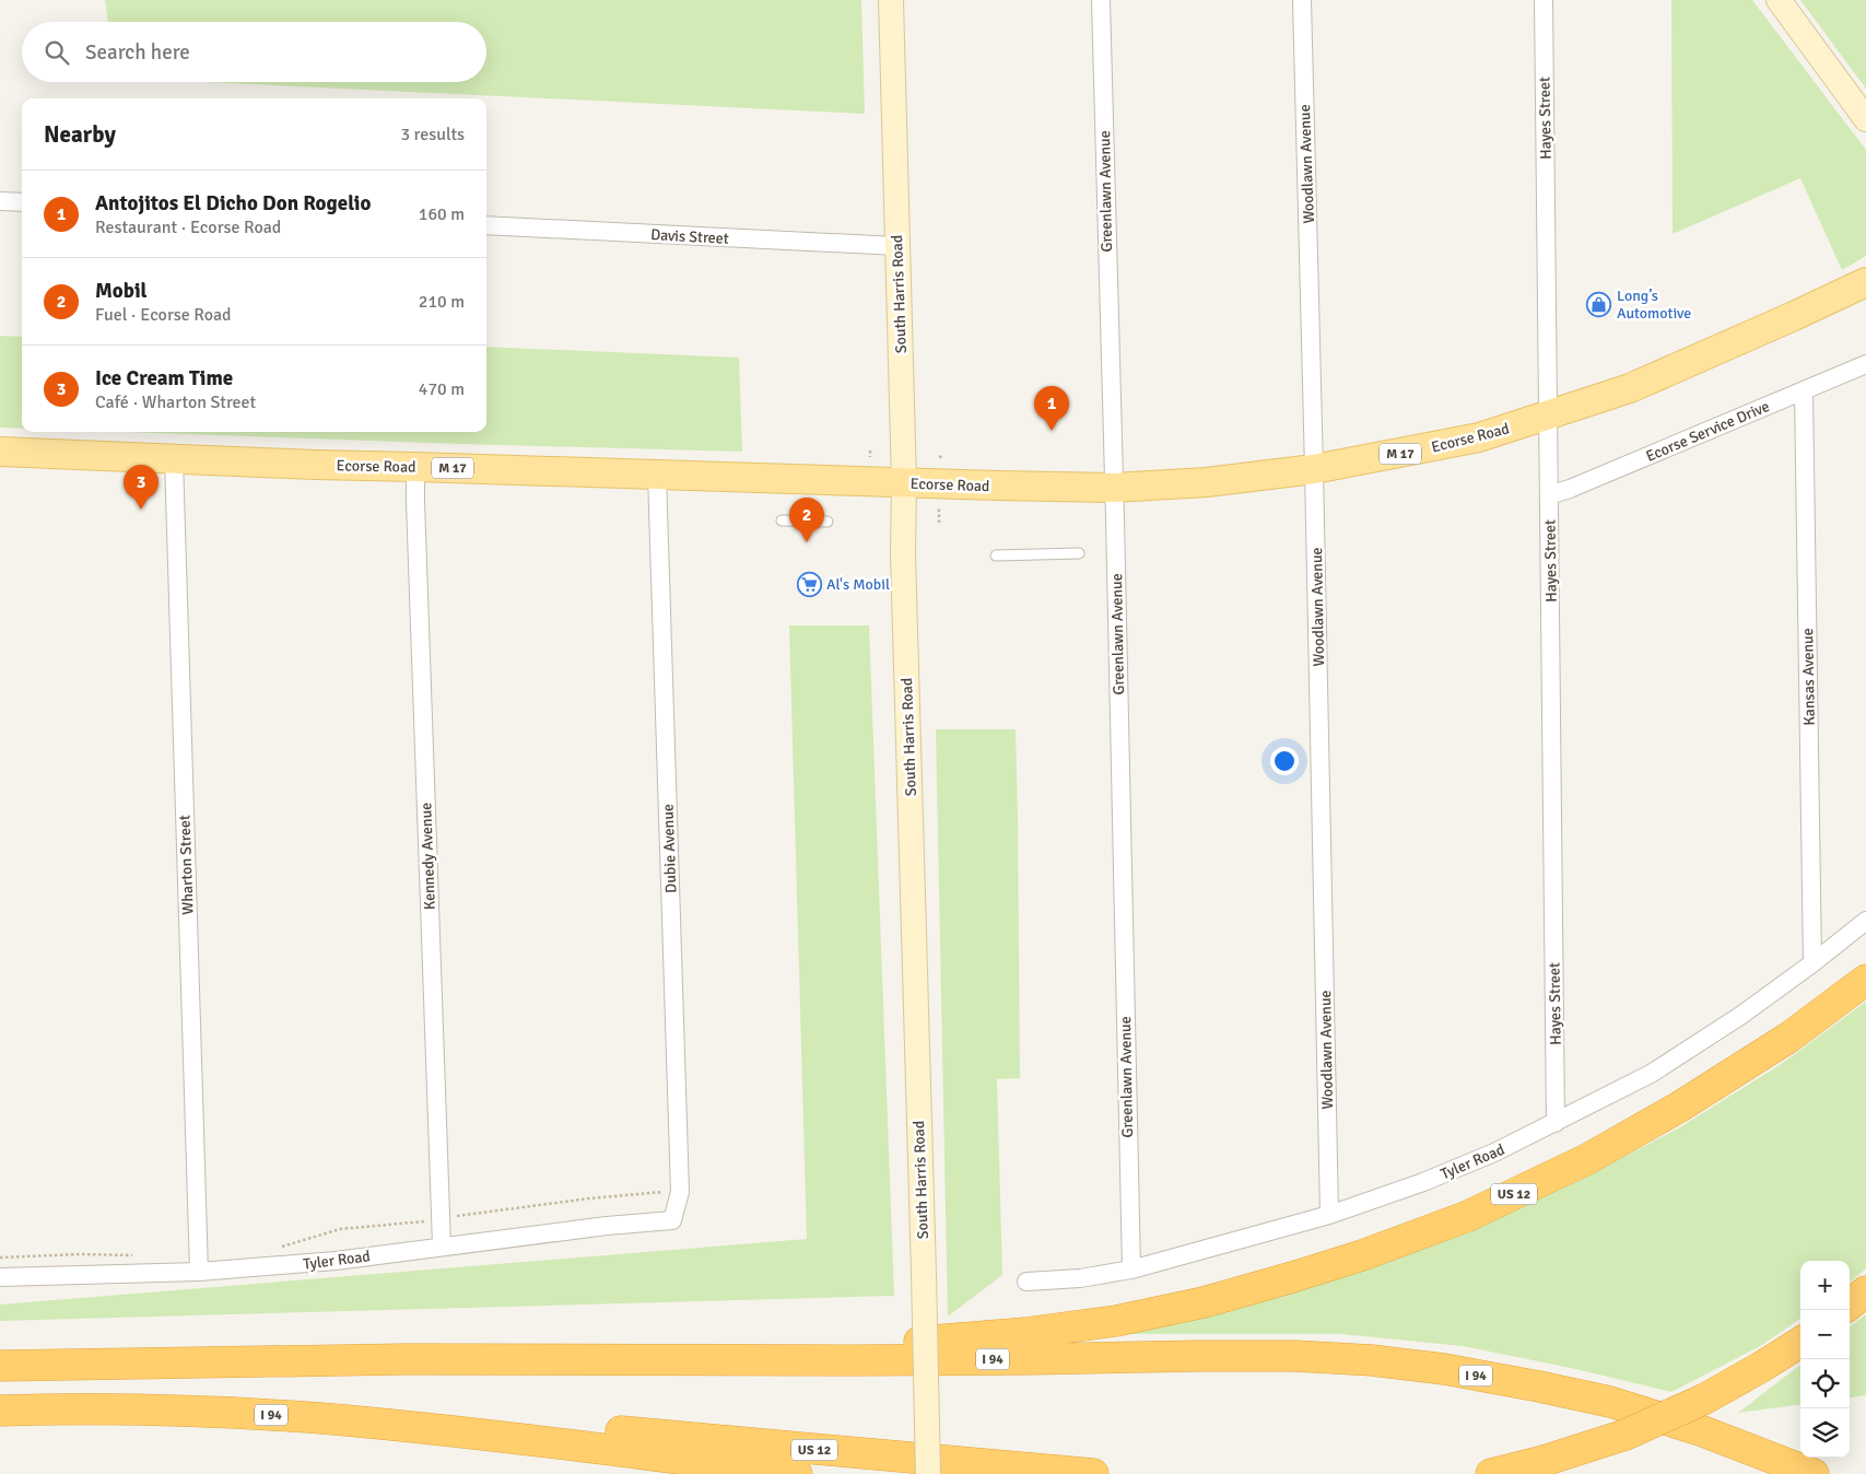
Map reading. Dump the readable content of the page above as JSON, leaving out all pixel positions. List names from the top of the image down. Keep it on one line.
{"streets":{"highway":["US 12","I 94"],"main road":["South Harris Road","Ecorse Road","M 17"],"street":["Hayes Street","Woodlawn Avenue","Greenlawn Avenue","Davis Street","Ecorse Service Drive","Kansas Avenue","Dubie Avenue","Kennedy Avenue","Wharton Street","Tyler Road"]},"crossings":[["Hayes Street","Ecorse Service Drive"],["Hayes Street","Ecorse Road"],["Hayes Street","Tyler Road"],["Woodlawn Avenue","Ecorse Road"],["Woodlawn Avenue","Tyler Road"],["Greenlawn Avenue","Ecorse Road"],["Greenlawn Avenue","Tyler Road"],["Davis Street","South Harris Road"],["South Harris Road","Ecorse Road"],["Ecorse Service Drive","Kansas Avenue"],["Ecorse Road","Dubie Avenue"],["Ecorse Road","Kennedy Avenue"],["Ecorse Road","Wharton Street"],["Kansas Avenue","Tyler Road"],["Dubie Avenue","Tyler Road"],["Kennedy Avenue","Tyler Road"],["Wharton Street","Tyler Road"],["US 12","I 94"]],"places":{"shop":["Long’s Automotive"],"supermarket":["Al's Mobil"]},"page":{"search":"Search here","heading":["Nearby","3 results"],"list":[{"mark":"1","name":"Antojitos El Dicho Don Rogelio","note":"Restaurant · Ecorse Road","value":"160 m"},{"mark":"2","name":"Mobil","note":"Fuel · Ecorse Road","value":"210 m"},{"mark":"3","name":"Ice Cream Time","note":"Café · Wharton Street","value":"470 m"}],"pins":["1","3","2"],"map_buttons":["+","−"]}}
